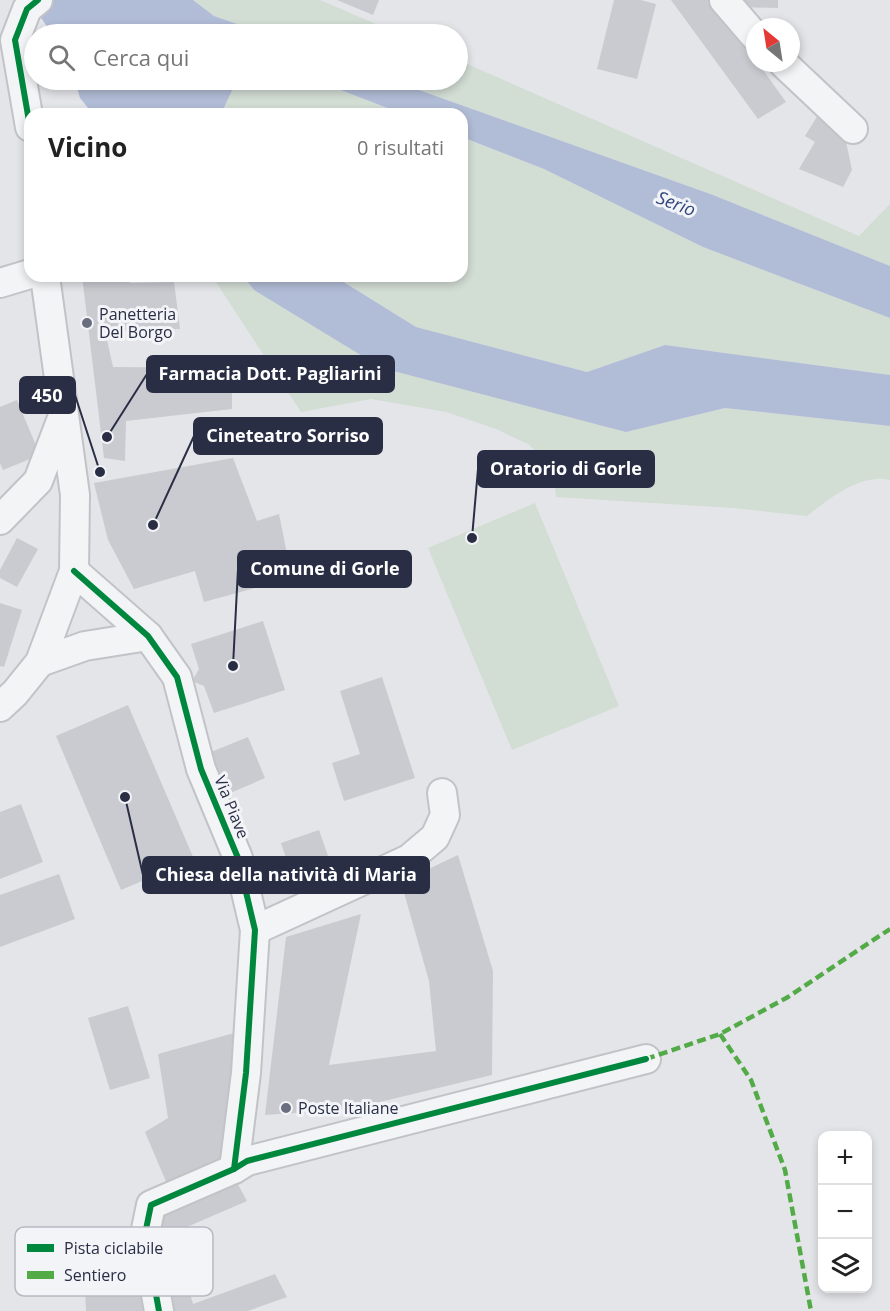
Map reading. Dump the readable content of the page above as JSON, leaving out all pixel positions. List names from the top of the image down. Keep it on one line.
{"streets":{"street":["Via Piave"]},"water":["Serio"],"places":["Panetteria Del Borgo","Farmacia Dott. Pagliarini","450","Cineteatro Sorriso","Oratorio di Gorle","Comune di Gorle","Chiesa della natività di Maria","Poste Italiane"],"legend":["Pista ciclabile","Sentiero"],"north":"top left","page":{"search":"Cerca qui","heading":["Vicino","0 risultati"],"map_buttons":["+","−"]}}
